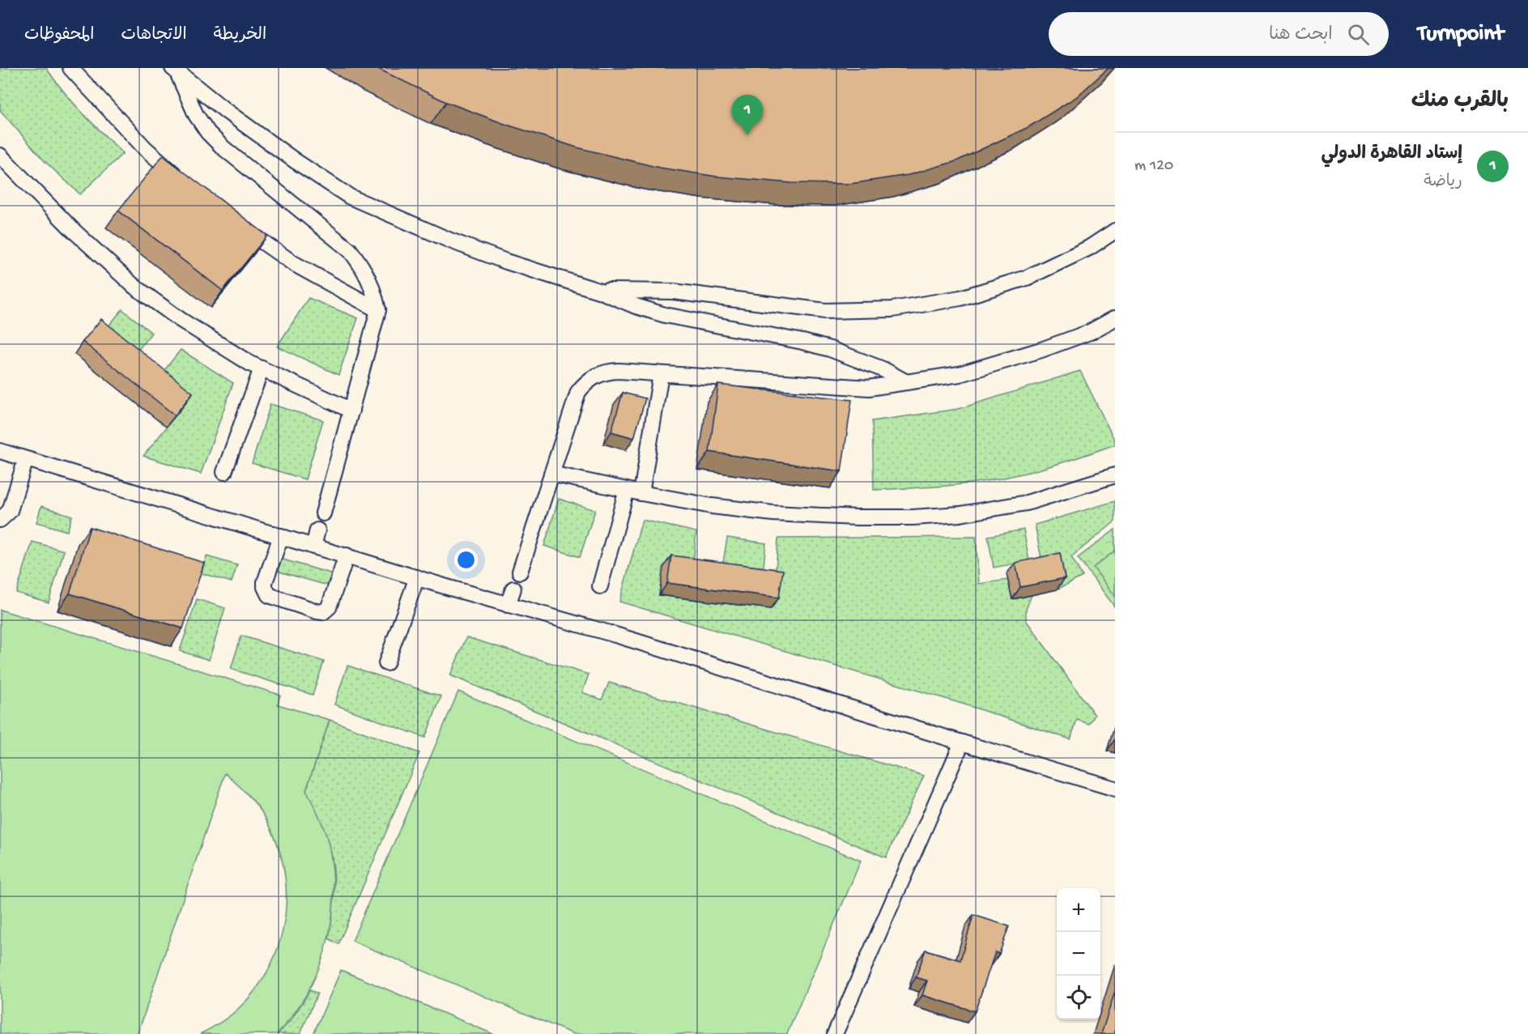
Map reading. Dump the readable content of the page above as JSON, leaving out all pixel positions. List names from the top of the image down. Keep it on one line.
{"page":{"header":"Turnpoint","search":"ابحث هنا","nav":["الخريطة","الاتجاهات","المحفوظات"],"heading":"بالقرب منك","pins":"1","list":[{"mark":"1","name":"إستاد القاهرة الدولي","note":"رياضة","value":"120 m"}],"map_buttons":["+","−"]}}
